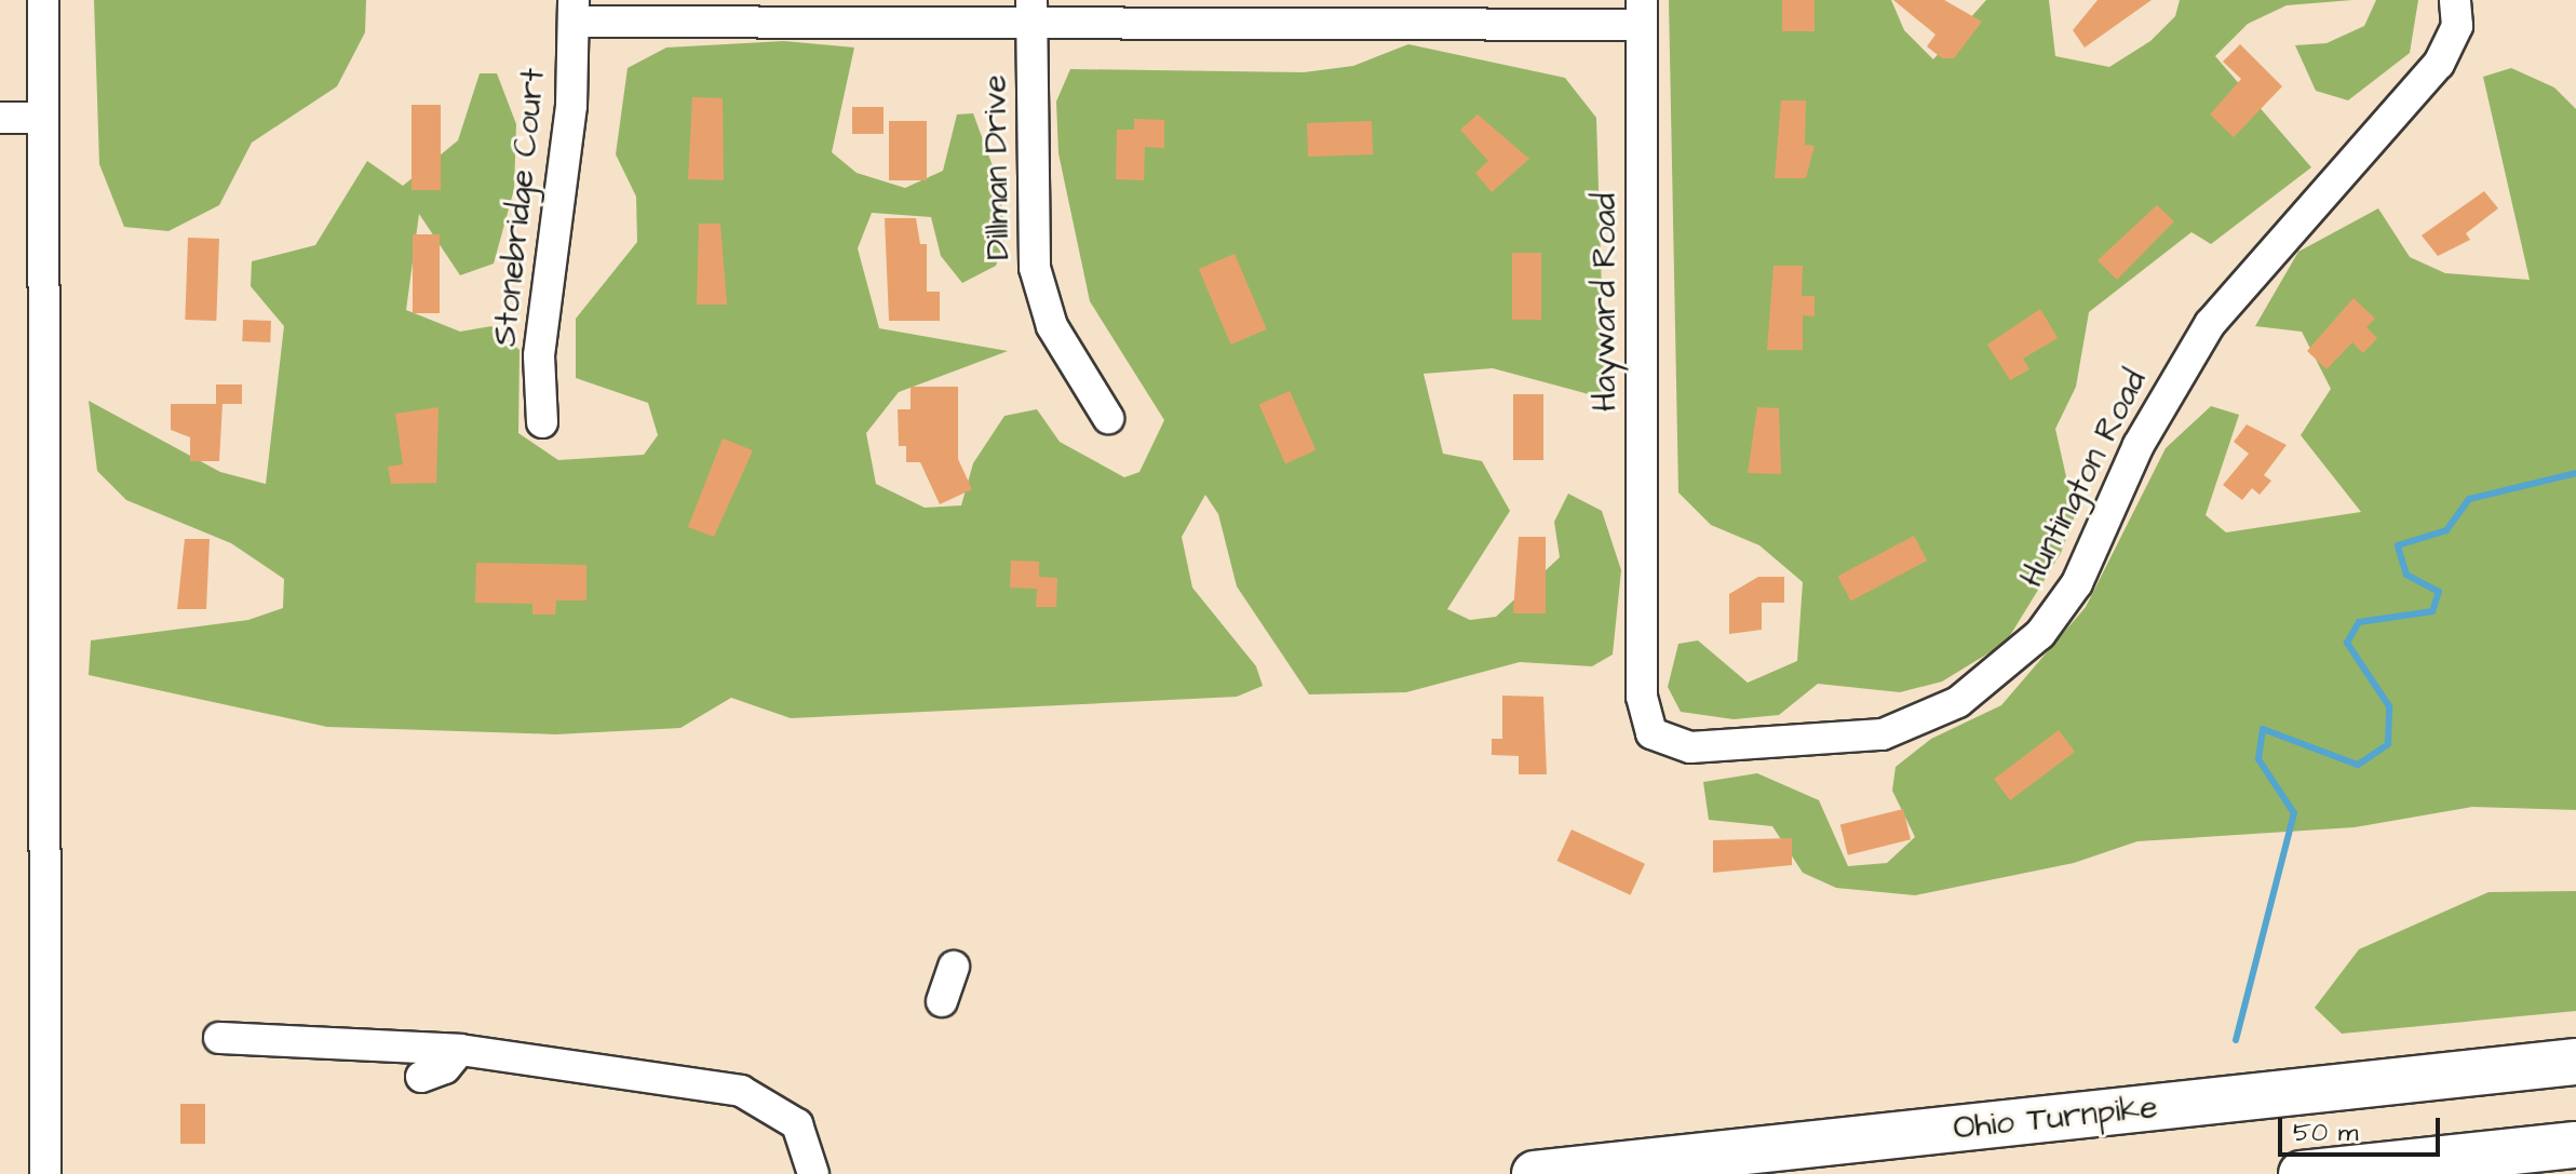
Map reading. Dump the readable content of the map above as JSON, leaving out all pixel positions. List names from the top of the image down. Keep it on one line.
{"streets":{"highway":["Ohio Turnpike"],"street":["Dillman Drive","Stonebridge Court","Hayward Road","Huntington Road"]},"crossings":[["Hayward Road","Huntington Road"]],"scale_bar":"50 m"}
